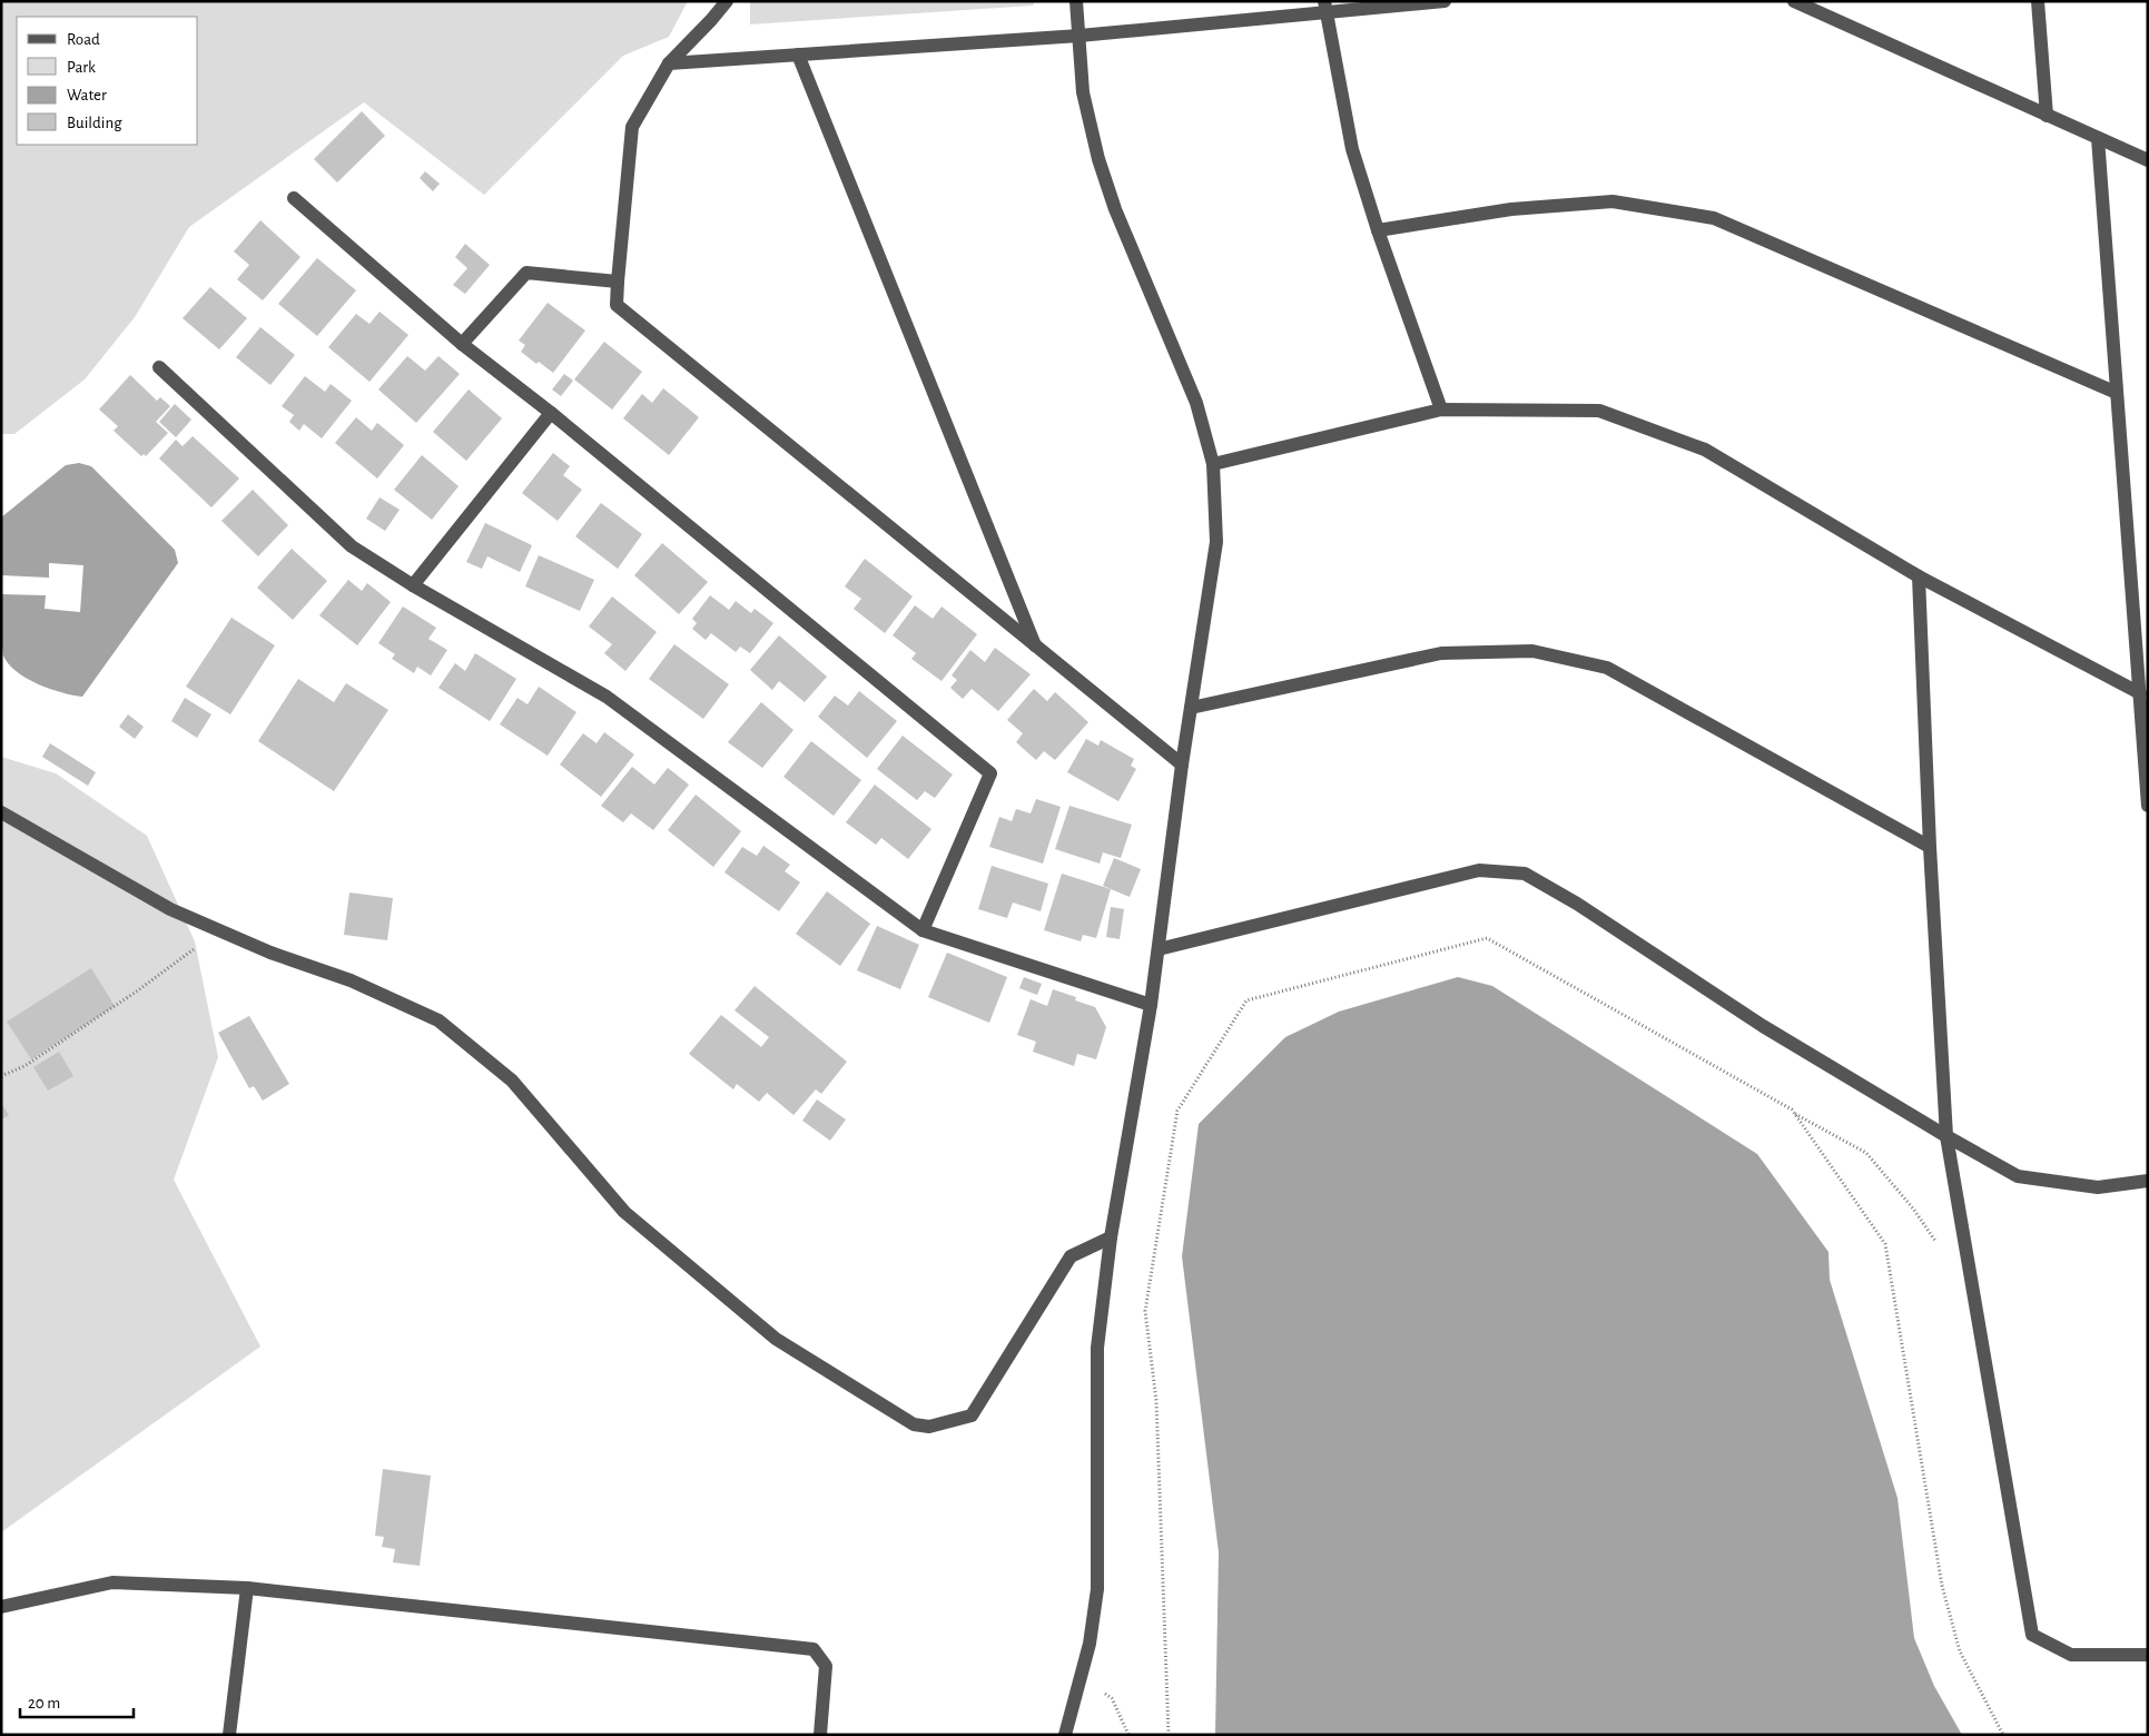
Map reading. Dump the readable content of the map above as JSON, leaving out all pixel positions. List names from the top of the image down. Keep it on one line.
{"legend":["Road","Park","Water","Building"],"scale_bar":"20 m"}
